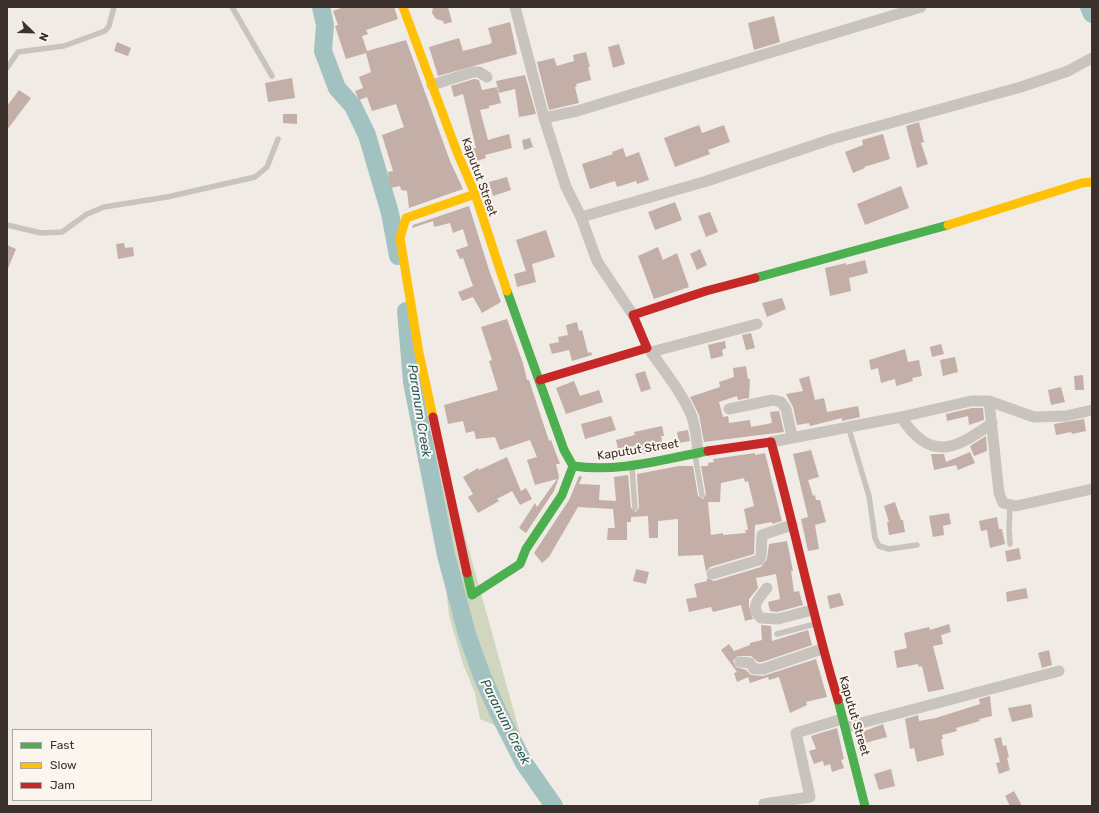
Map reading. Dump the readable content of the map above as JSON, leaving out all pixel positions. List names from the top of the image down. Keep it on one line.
{"streets":{"street":["Kaputut Street"]},"water":["Paranum Creek"],"legend":["Fast","Slow","Jam"],"north":"bottom right"}
